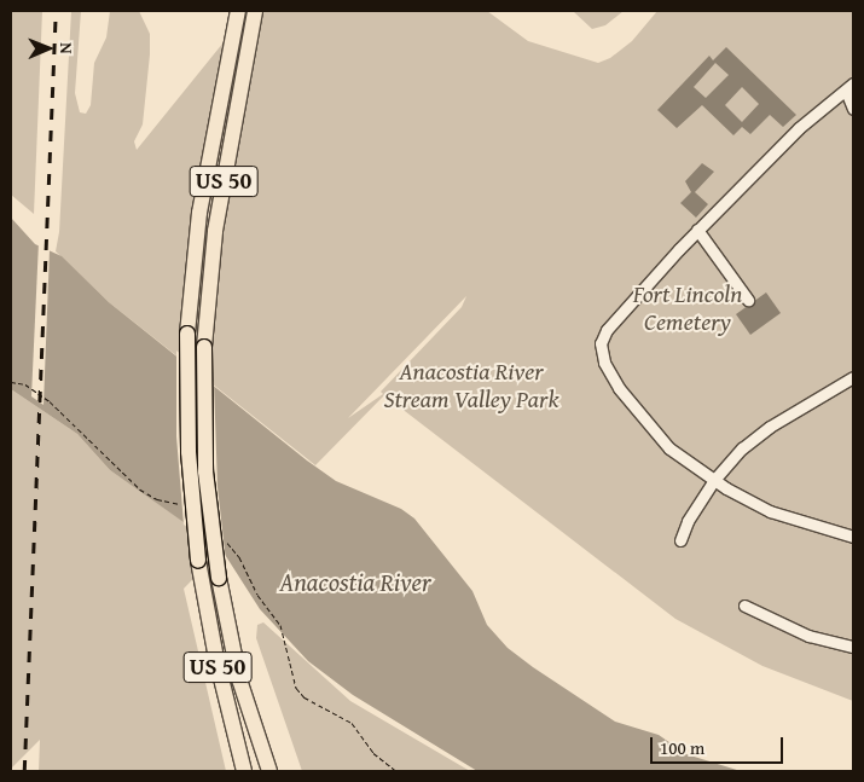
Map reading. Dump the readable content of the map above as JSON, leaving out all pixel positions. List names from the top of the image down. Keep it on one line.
{"streets":{"highway":["US 50"]},"water":["Anacostia River"],"parks":["Fort Lincoln Cemetery","Anacostia River Stream Valley Park"],"scale_bar":"100 m","north":"right"}
